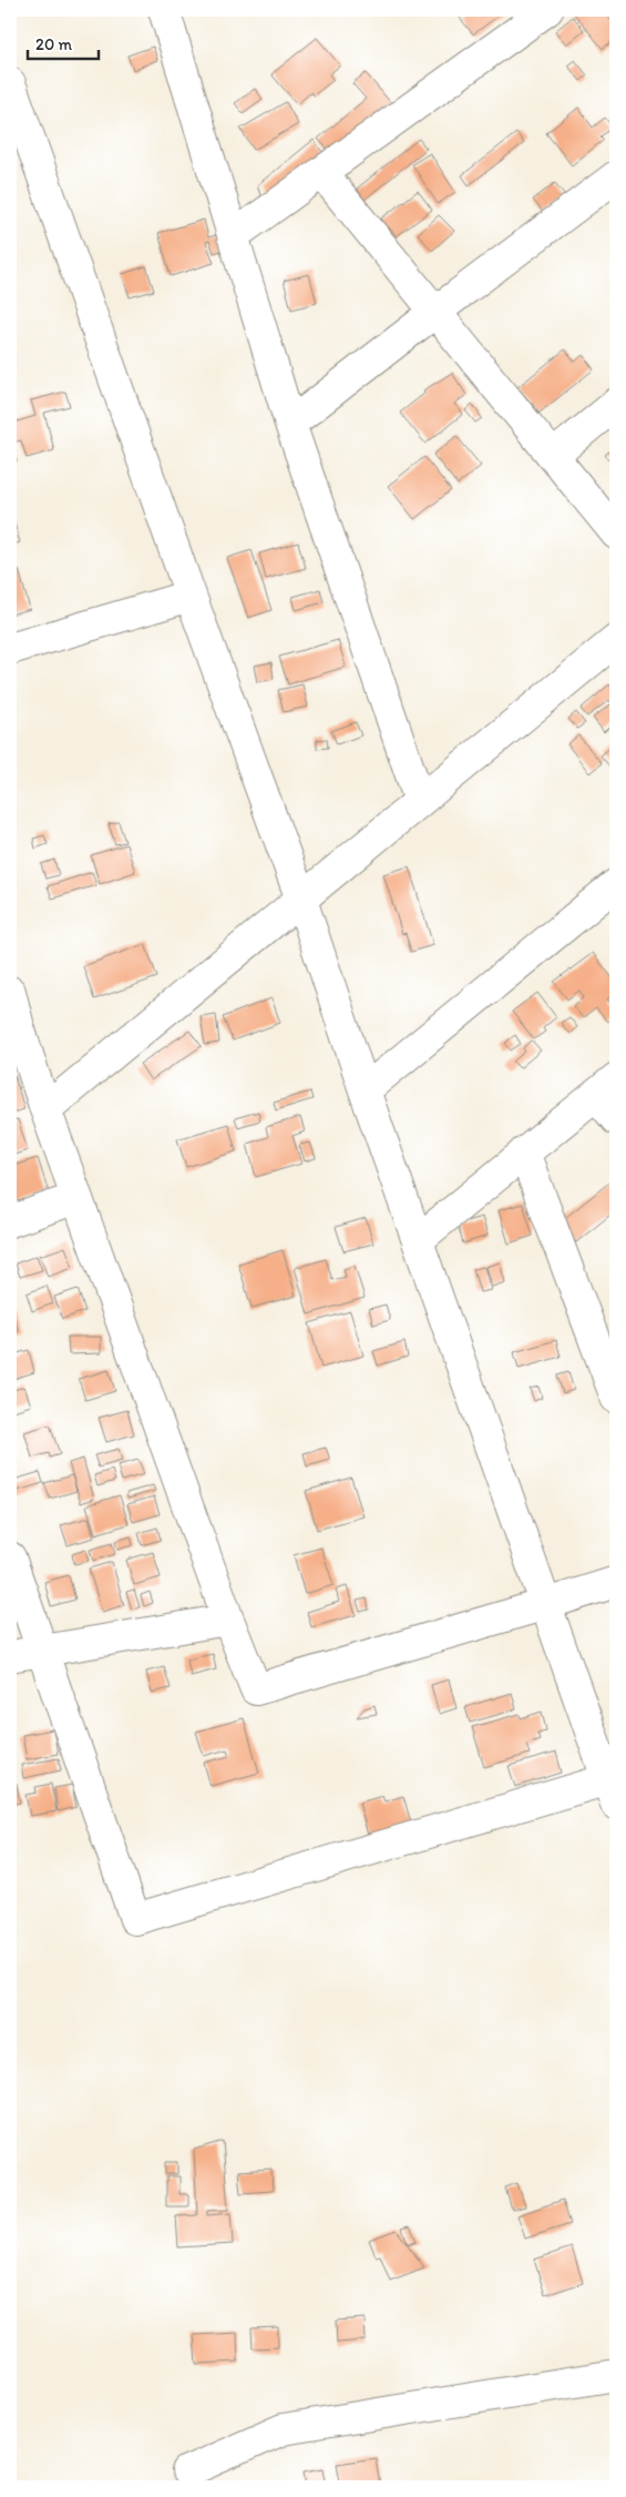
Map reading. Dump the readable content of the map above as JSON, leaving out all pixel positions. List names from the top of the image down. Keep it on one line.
{"scale_bar":"20 m"}
